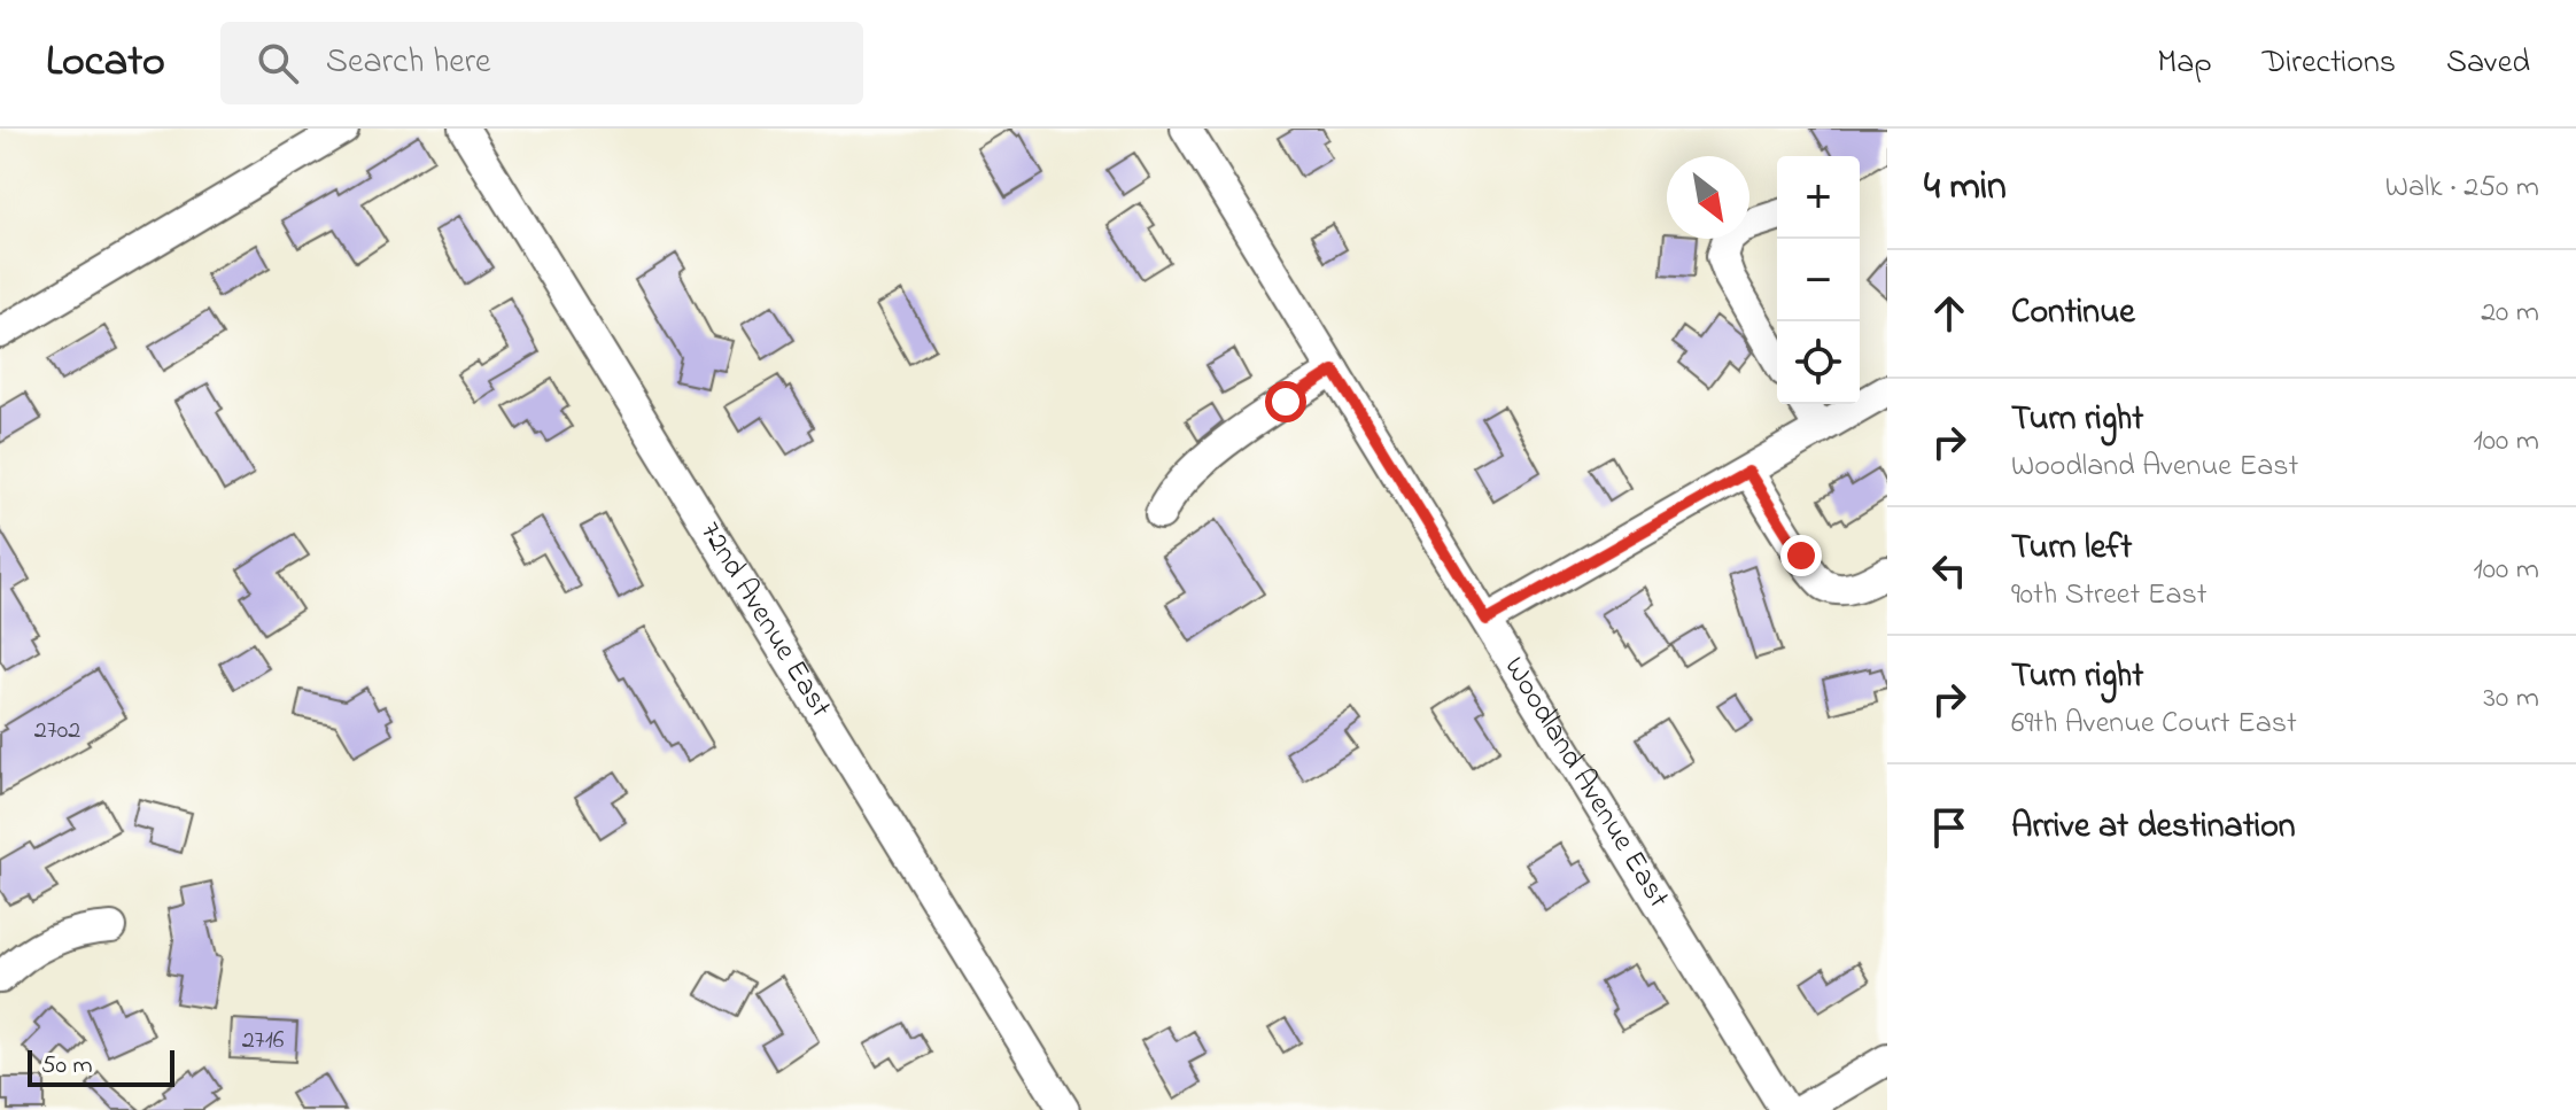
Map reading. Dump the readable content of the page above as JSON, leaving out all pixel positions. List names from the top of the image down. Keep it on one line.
{"streets":{"street":["72nd Avenue East","Woodland Avenue East"]},"house_numbers":["2702","2716"],"scale_bar":"50 m","north":"bottom right","page":{"header":"Locato","search":"Search here","nav":["Map","Directions","Saved"],"heading":["4 min","Walk · 250 m"],"map_buttons":["+","−"],"list":[["Continue","20 m"],["Turn right","Woodland Avenue East","100 m"],["Turn left","90th Street East","100 m"],["Turn right","69th Avenue Court East","30 m"],"Arrive at destination"],"scale":"50 m"}}
